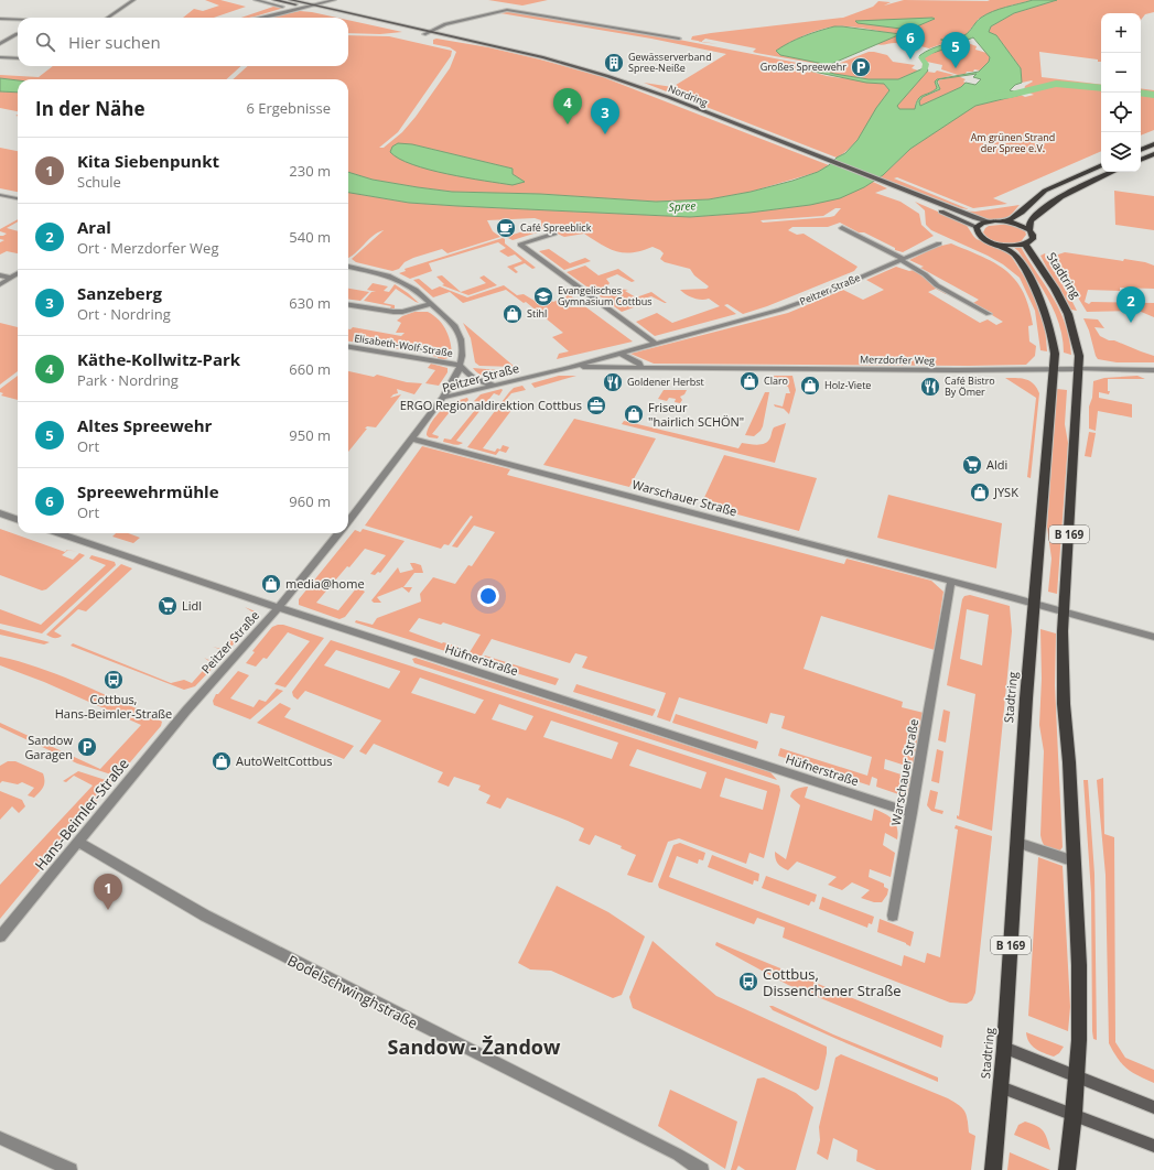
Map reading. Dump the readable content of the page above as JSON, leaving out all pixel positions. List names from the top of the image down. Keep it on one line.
{"streets":{"main road":["Nordring","Stadtring","B 169"],"street":["Peitzer Straße","Elisabeth-Wolf-Straße","Merzdorfer Weg","Warschauer Straße","Hüfnerstraße","Hans-Beimler-Straße","Bodelschwinghstraße"]},"crossings":[["Nordring","Stadtring"],["Stadtring","Merzdorfer Weg"],["Stadtring","Warschauer Straße"],["Peitzer Straße","Elisabeth-Wolf-Straße"],["Peitzer Straße","Merzdorfer Weg"],["Peitzer Straße","Warschauer Straße"],["Peitzer Straße","Hüfnerstraße"],["Peitzer Straße","Hans-Beimler-Straße"],["Warschauer Straße","Hüfnerstraße"],["Hans-Beimler-Straße","Bodelschwinghstraße"]],"districts":["Sandow - Žandow"],"water":["Spree"],"parks":["Am grünen Strand der Spree e.V."],"places":{"building":["Gewässerverband Spree-Neiße"],"parking":["Großes Spreewehr","Sandow Garagen"],"cafe":["Café Spreeblick"],"school or university":["Evangelisches Gymnasium Cottbus"],"shop":["Stihl","Claro","Holz-Viete","Friseur \"hairlich SCHÖN\"","JYSK","media@home","AutoWeltCottbus"],"restaurant":["Goldener Herbst","Café Bistro By Ömer"],"office":["ERGO Regionaldirektion Cottbus"],"supermarket":["Aldi","Lidl"],"bus stop":["Cottbus, Hans-Beimler-Straße","Cottbus, Dissenchener Straße"]},"page":{"map_buttons":["+","−"],"search":"Hier suchen","pins":["6","5","4","3","2","1"],"heading":["In der Nähe","6 Ergebnisse"],"list":[{"mark":"1","name":"Kita Siebenpunkt","note":"Schule","value":"230 m"},{"mark":"2","name":"Aral","note":"Ort · Merzdorfer Weg","value":"540 m"},{"mark":"3","name":"Sanzeberg","note":"Ort · Nordring","value":"630 m"},{"mark":"4","name":"Käthe-Kollwitz-Park","note":"Park · Nordring","value":"660 m"},{"mark":"5","name":"Altes Spreewehr","note":"Ort","value":"950 m"},{"mark":"6","name":"Spreewehrmühle","note":"Ort","value":"960 m"}]}}
